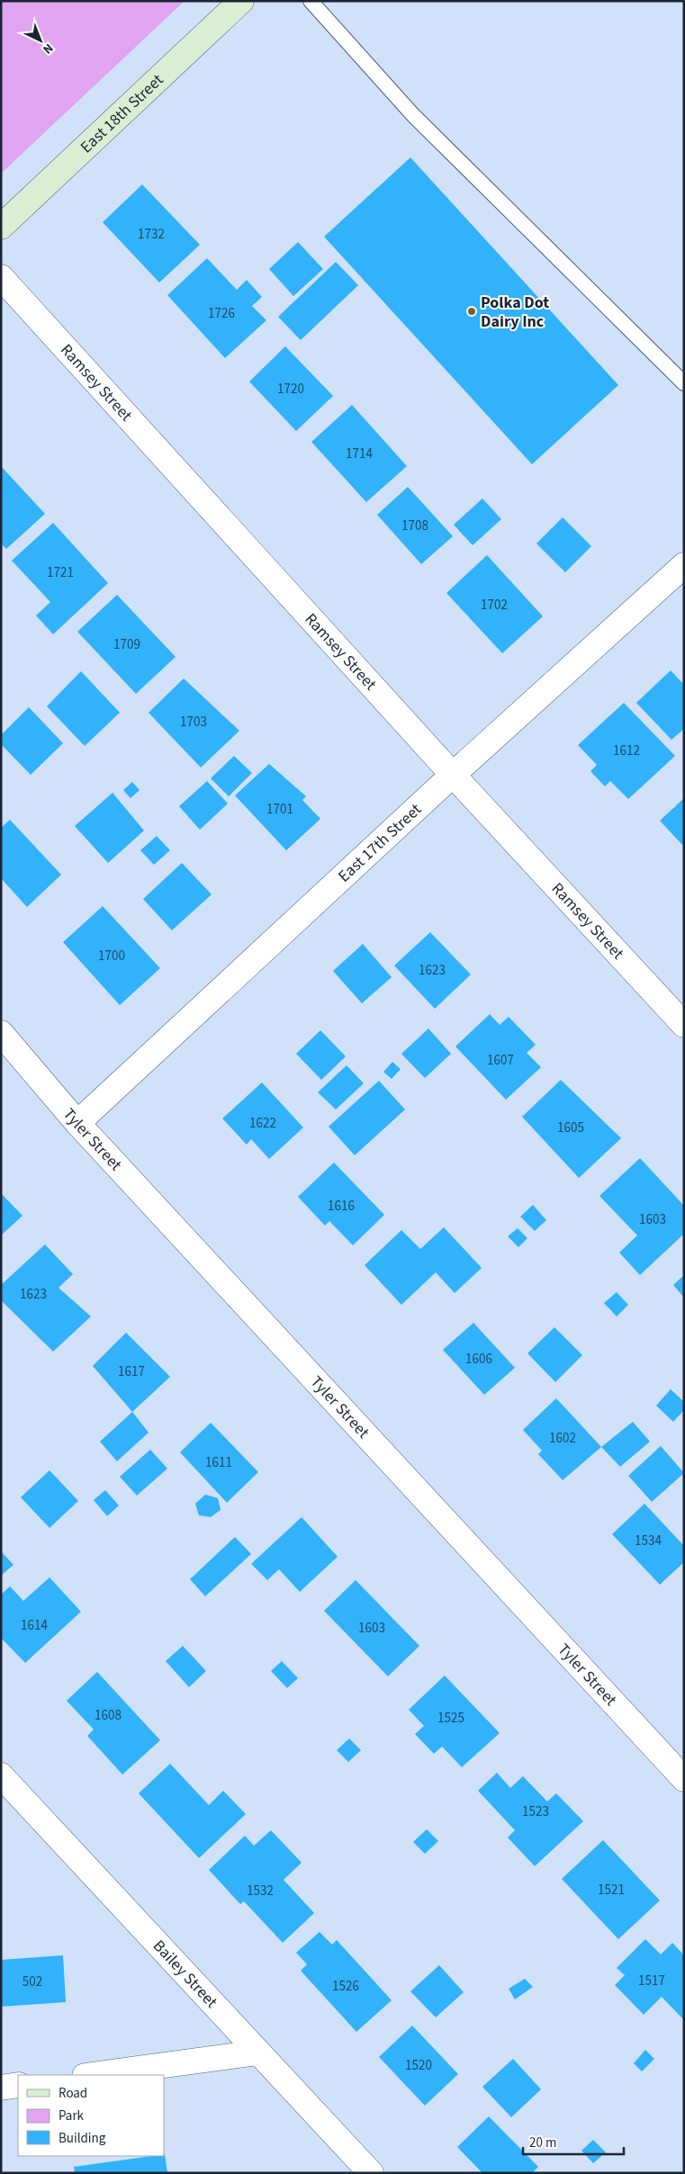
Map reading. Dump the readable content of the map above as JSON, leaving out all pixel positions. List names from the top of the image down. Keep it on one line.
{"streets":{"street":["East 18th Street","Ramsey Street","East 17th Street","Tyler Street","Bailey Street"]},"crossings":[["Ramsey Street","East 17th Street"],["East 17th Street","Tyler Street"]],"places":["Polka Dot Dairy Inc"],"house_numbers":["1732","1726","1720","1714","1708","1721","1702","1709","1703","1612","1701","1700","1623","1607","1622","1605","1616","1603","1623","1606","1617","1602","1611","1534","1614","1603","1608","1525","1523","1521","1532","1517","502","1526","1520"],"legend":["Road","Park","Building"],"scale_bar":"20 m","north":"bottom right"}
